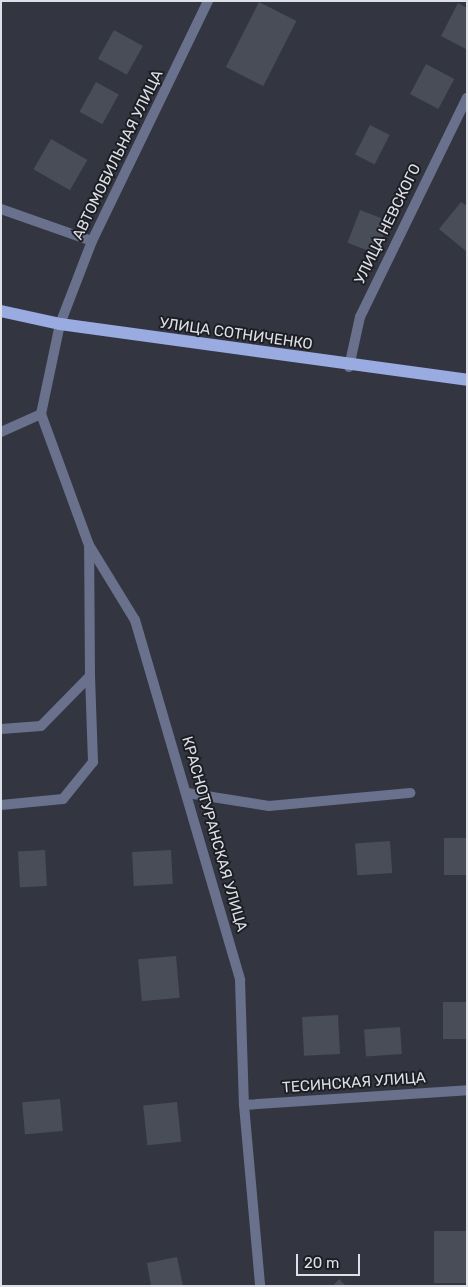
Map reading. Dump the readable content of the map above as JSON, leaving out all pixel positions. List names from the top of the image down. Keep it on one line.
{"streets":{"main road":["УЛИЦА СОТНИЧЕНКО"],"street":["АВТОМОБИЛЬНАЯ УЛИЦА","УЛИЦА НЕВСКОГО","КРАСНОТУРАНСКАЯ УЛИЦА","ТЕСИНСКАЯ УЛИЦА"]},"crossings":[["АВТОМОБИЛЬНАЯ УЛИЦА","УЛИЦА СОТНИЧЕНКО"],["АВТОМОБИЛЬНАЯ УЛИЦА","КРАСНОТУРАНСКАЯ УЛИЦА"],["УЛИЦА НЕВСКОГО","УЛИЦА СОТНИЧЕНКО"],["КРАСНОТУРАНСКАЯ УЛИЦА","ТЕСИНСКАЯ УЛИЦА"]],"scale_bar":"20 m"}
